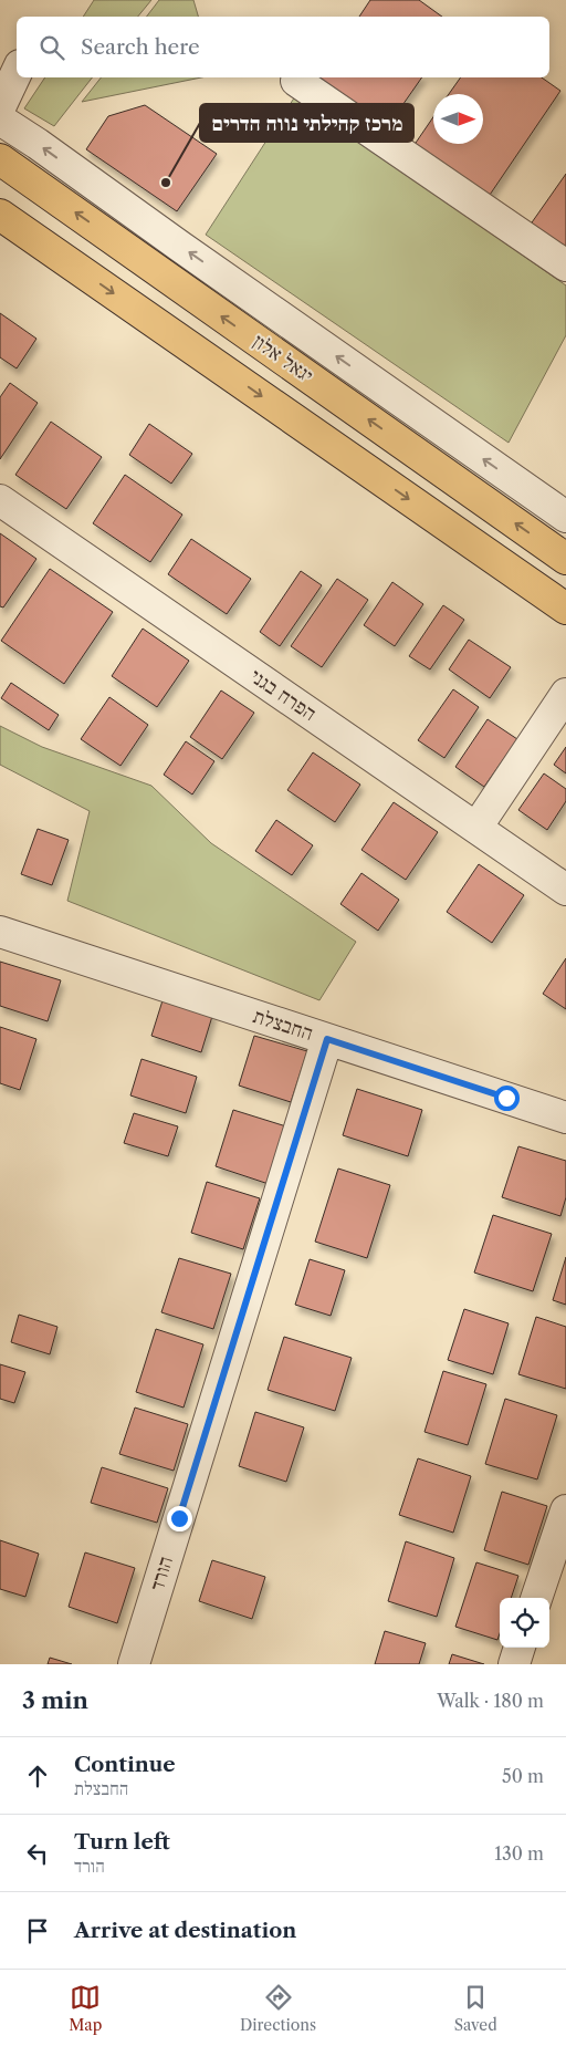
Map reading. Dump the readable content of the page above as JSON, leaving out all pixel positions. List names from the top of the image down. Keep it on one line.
{"streets":{"main road":["יגאל אלון"],"street":["הפרח בגני","החבצלת","הורד"]},"crossings":[["החבצלת","הורד"]],"places":["מרכז קהילתי נווה הדרים"],"north":"right","page":{"search":"Search here","heading":["3 min","Walk · 180 m"],"list":[["Continue","החבצלת","50 m"],["Turn left","הורד","130 m"],"Arrive at destination"],"nav":["Map","Directions","Saved"]}}
